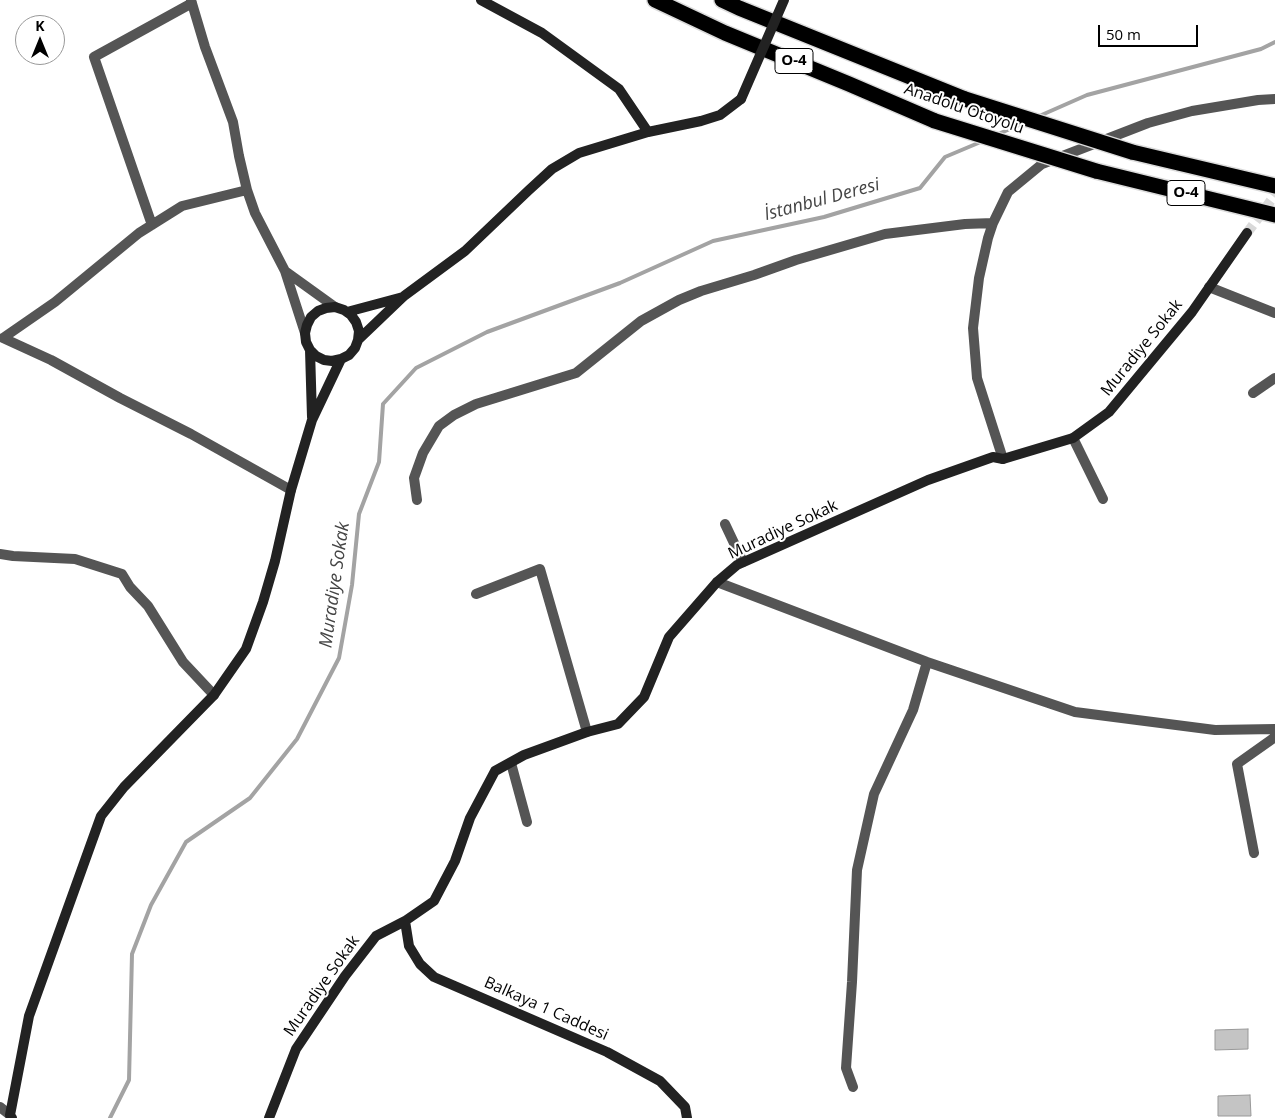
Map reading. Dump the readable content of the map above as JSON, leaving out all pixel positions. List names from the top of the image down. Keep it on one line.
{"streets":{"highway":["O-4","Anadolu Otoyolu"],"street":["Muradiye Sokak","Balkaya 1 Caddesi"]},"crossings":[["Muradiye Sokak","Balkaya 1 Caddesi"]],"water":["İstanbul Deresi","Muradiye Sokak"],"scale_bar":"50 m","north":"top"}
